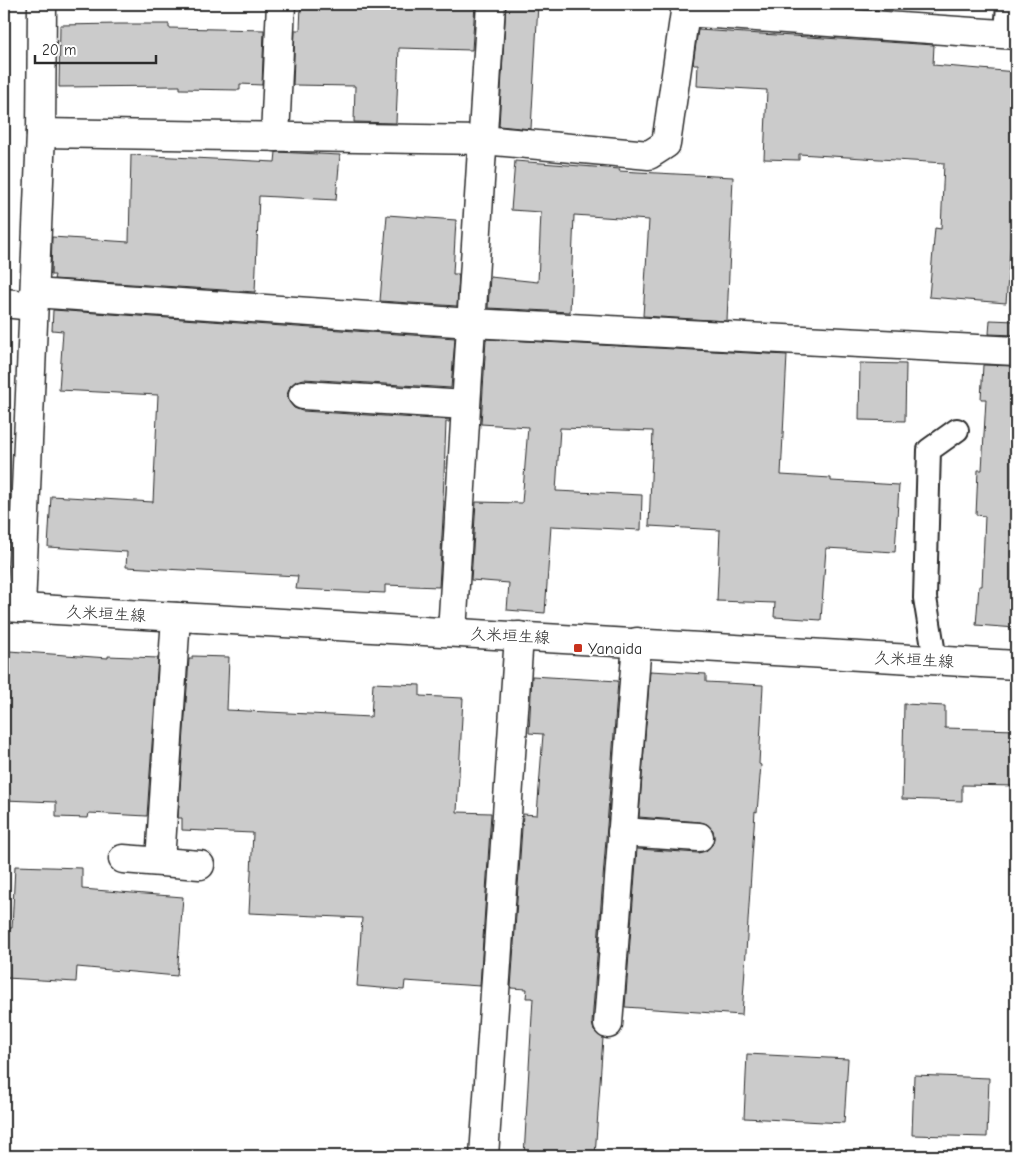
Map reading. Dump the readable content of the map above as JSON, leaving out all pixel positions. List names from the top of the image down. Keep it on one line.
{"streets":{"street":["久米垣生線"]},"places":{"transit":["Yanaida"]},"scale_bar":"20 m"}
